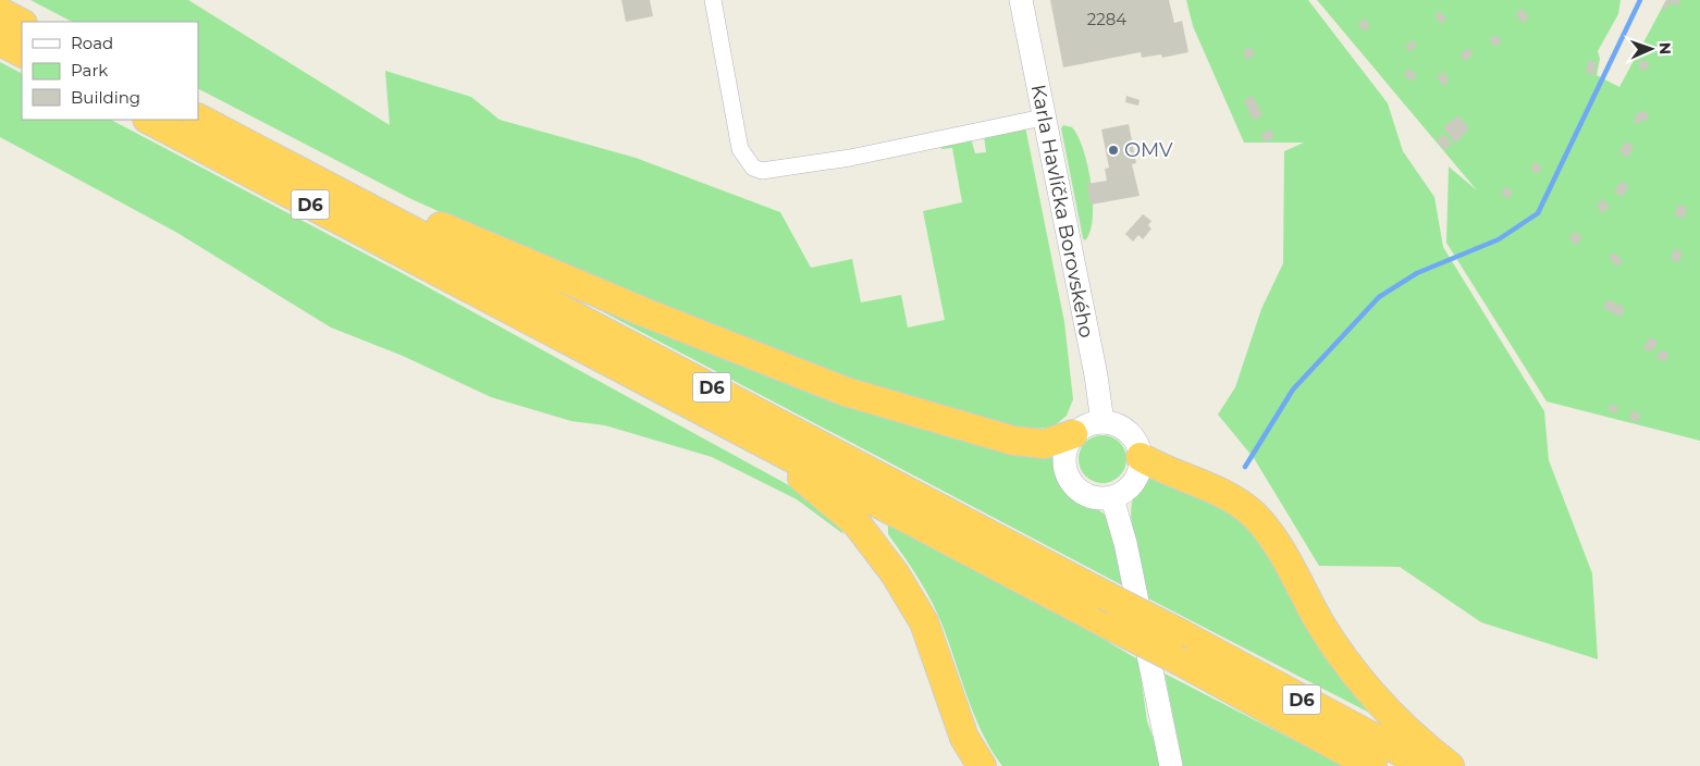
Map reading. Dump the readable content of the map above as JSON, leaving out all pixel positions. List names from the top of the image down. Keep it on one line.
{"streets":{"highway":["D6"],"street":["Karla Havlíčka Borovského"]},"places":["OMV"],"house_numbers":["2284"],"legend":["Road","Park","Building"],"north":"right"}
